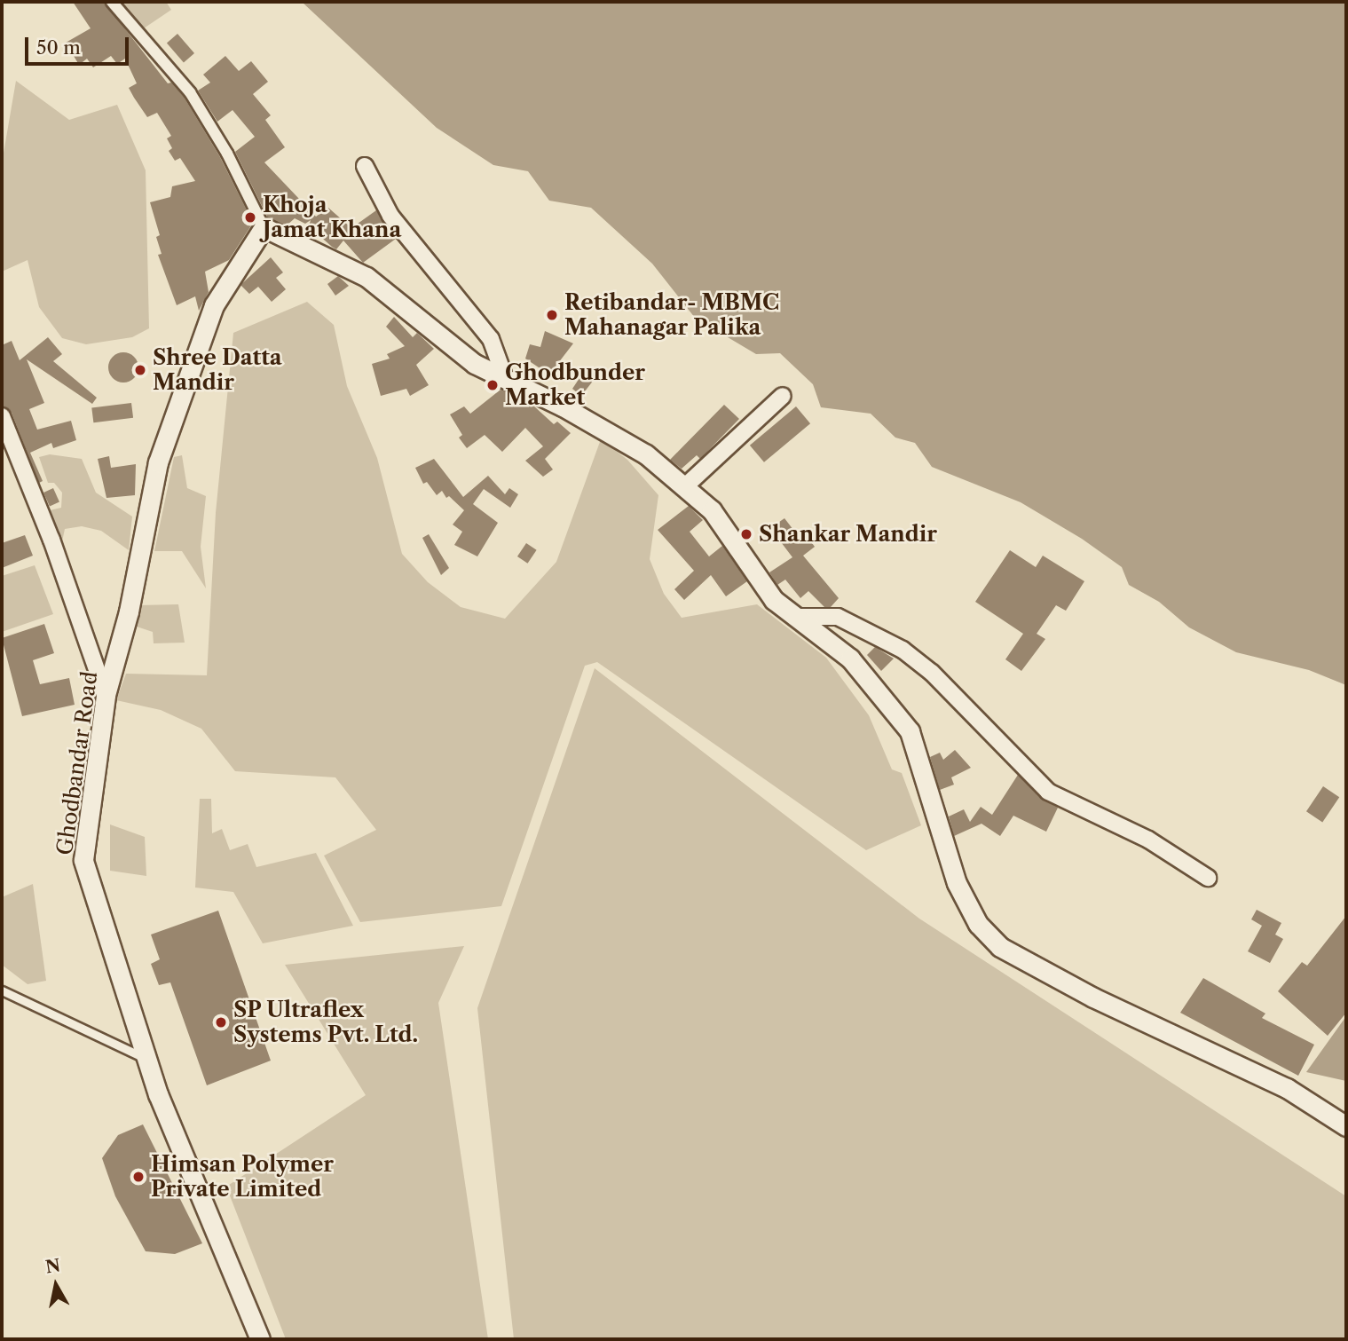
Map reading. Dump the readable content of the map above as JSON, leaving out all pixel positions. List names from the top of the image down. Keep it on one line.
{"streets":{"street":["Ghodbandar Road"]},"places":["Khoja Jamat Khana","Retibandar- MBMC Mahanagar Palika","Shree Datta Mandir","Ghodbunder Market","Shankar Mandir","SP Ultraflex Systems Pvt. Ltd.","Himsan Polymer Private Limited"],"scale_bar":"50 m","north":"top"}
